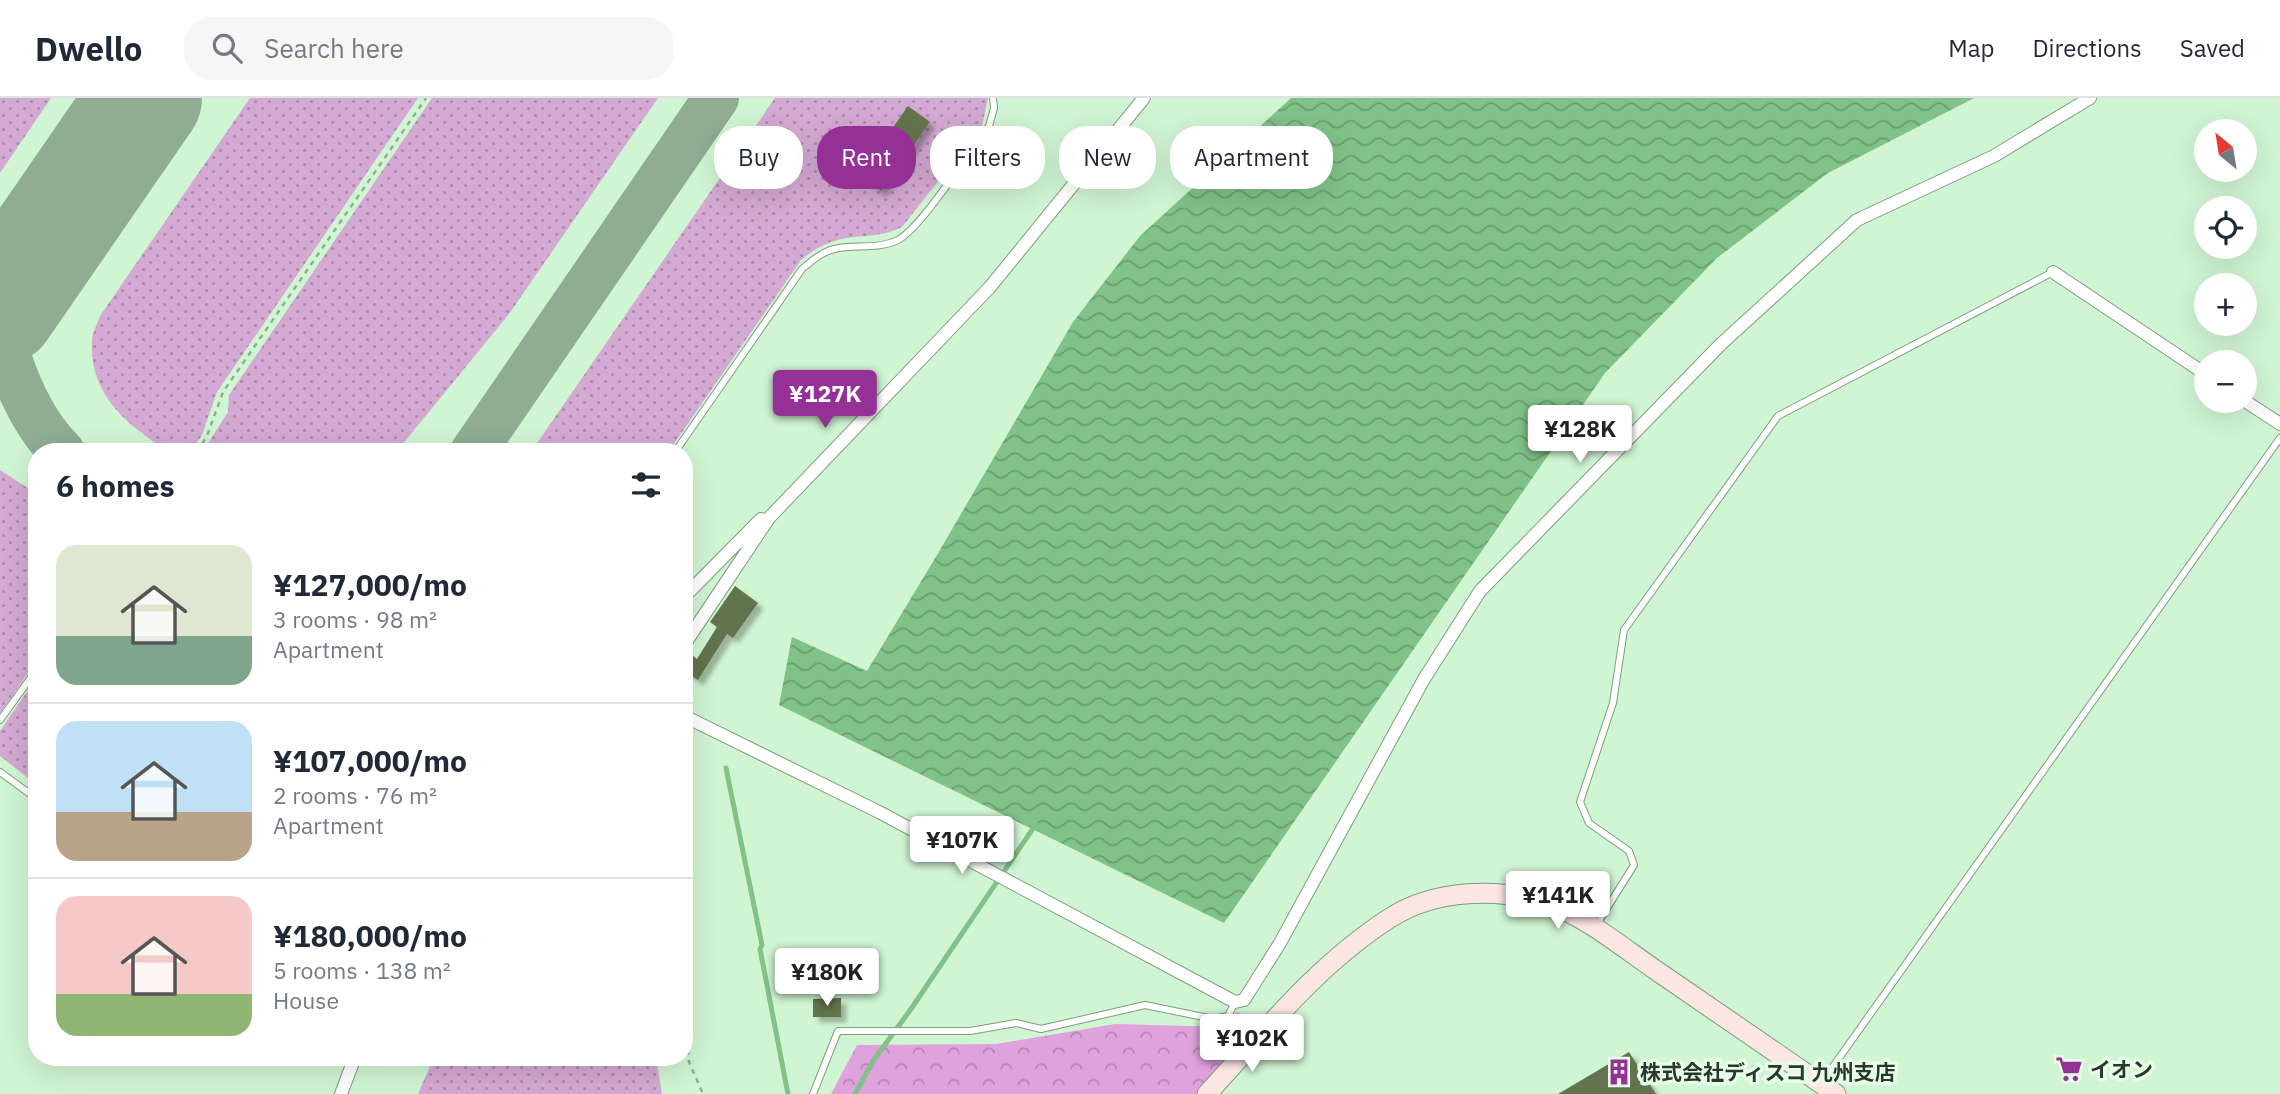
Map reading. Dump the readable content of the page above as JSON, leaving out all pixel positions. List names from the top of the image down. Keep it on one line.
{"places":{"supermarket":["イオン"],"building":["株式会社ディスコ 九州支店"]},"north":"top left","page":{"header":"Dwello","search":"Search here","nav":["Map","Directions","Saved"],"map_buttons":["+","−"],"chip":["Buy","Rent","Filters","New","Apartment"],"price":["¥127K","¥128K","¥107K","¥141K","¥180K","¥102K"],"heading":"6 homes","list":[{"name":"¥127,000/mo","note":"3 rooms · 98 m² · Apartment"},{"name":"¥107,000/mo","note":"2 rooms · 76 m² · Apartment"},{"name":"¥180,000/mo","note":"5 rooms · 138 m² · House"}]}}
